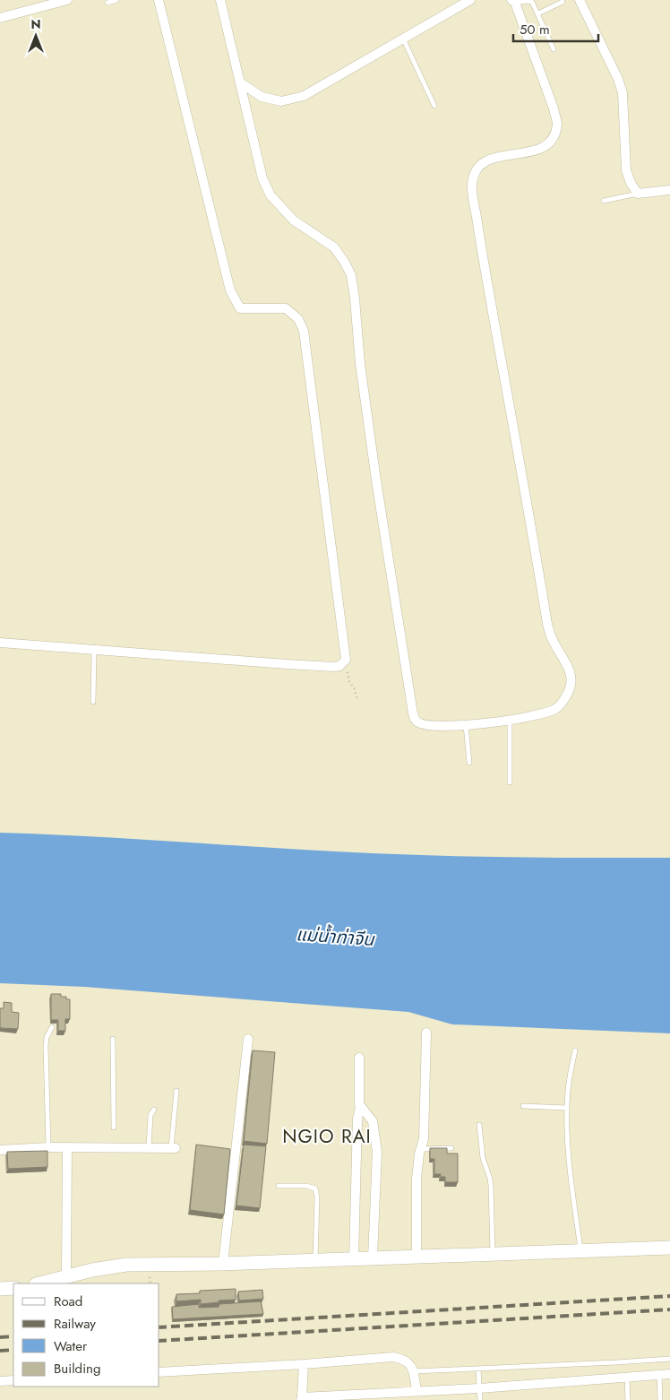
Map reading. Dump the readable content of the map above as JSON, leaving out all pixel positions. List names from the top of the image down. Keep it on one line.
{"districts":["NGIO RAI"],"water":["แม่น้ำท่าจีน"],"legend":["Road","Railway","Water","Building"],"scale_bar":"50 m","north":"top"}
